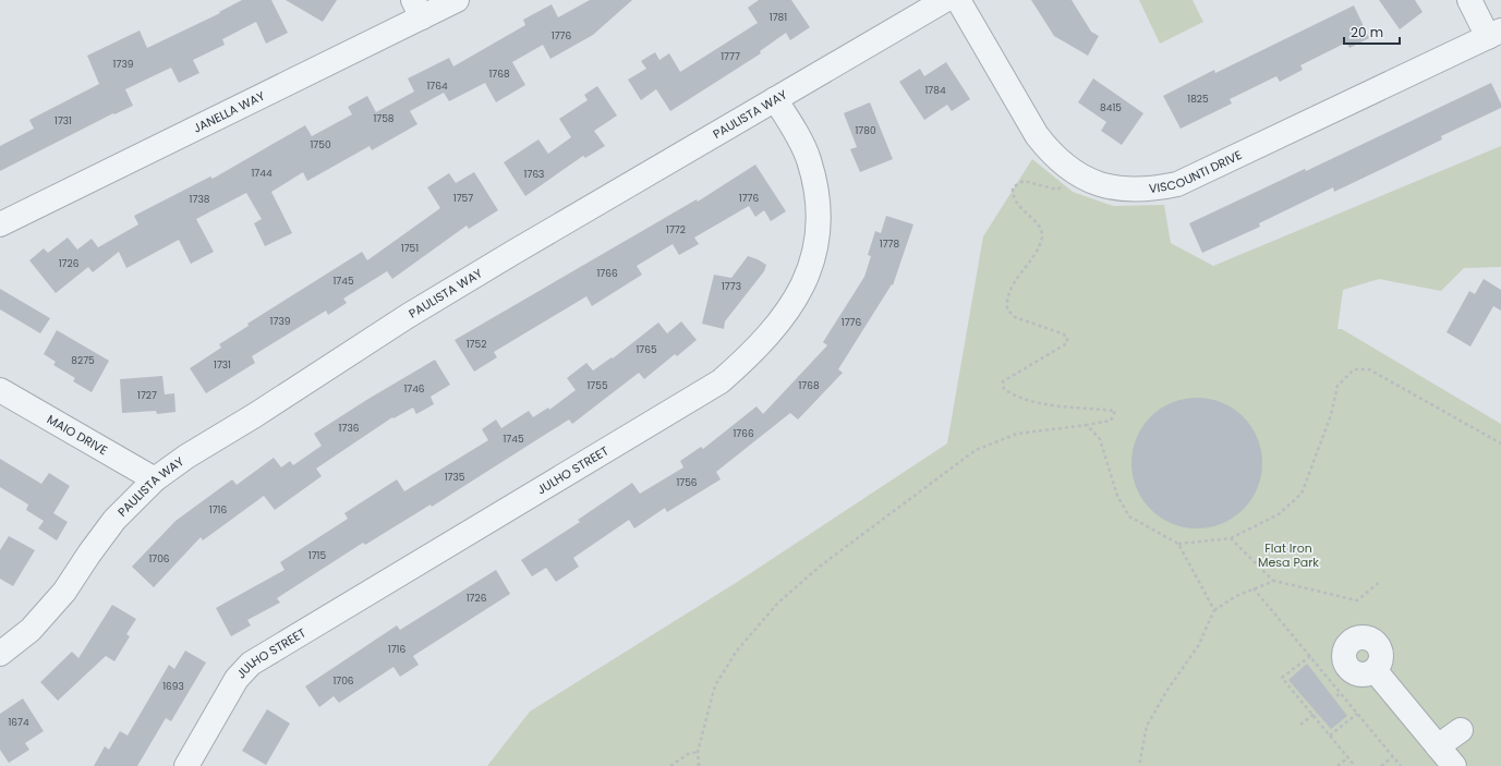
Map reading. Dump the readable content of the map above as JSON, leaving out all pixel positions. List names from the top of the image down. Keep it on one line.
{"streets":{"street":["JANELLA WAY","PAULISTA WAY","VISCOUNTI DRIVE","MAIO DRIVE","JULHO STREET"]},"crossings":[["PAULISTA WAY","MAIO DRIVE"],["PAULISTA WAY","JULHO STREET"]],"parks":["Flat Iron Mesa Park"],"house_numbers":["1781","1776","1777","1739","1768","1764","1784","1825","8415","1758","1731","1780","1750","1744","1763","1757","1776","1738","1772","1778","1751","1726","1766","1745","1773","1739","1776","1752","1765","8275","1731","1755","1768","1746","1727","1736","1766","1745","1735","1756","1716","1715","1706","1726","1716","1706","1693","1674"],"scale_bar":"20 m"}
